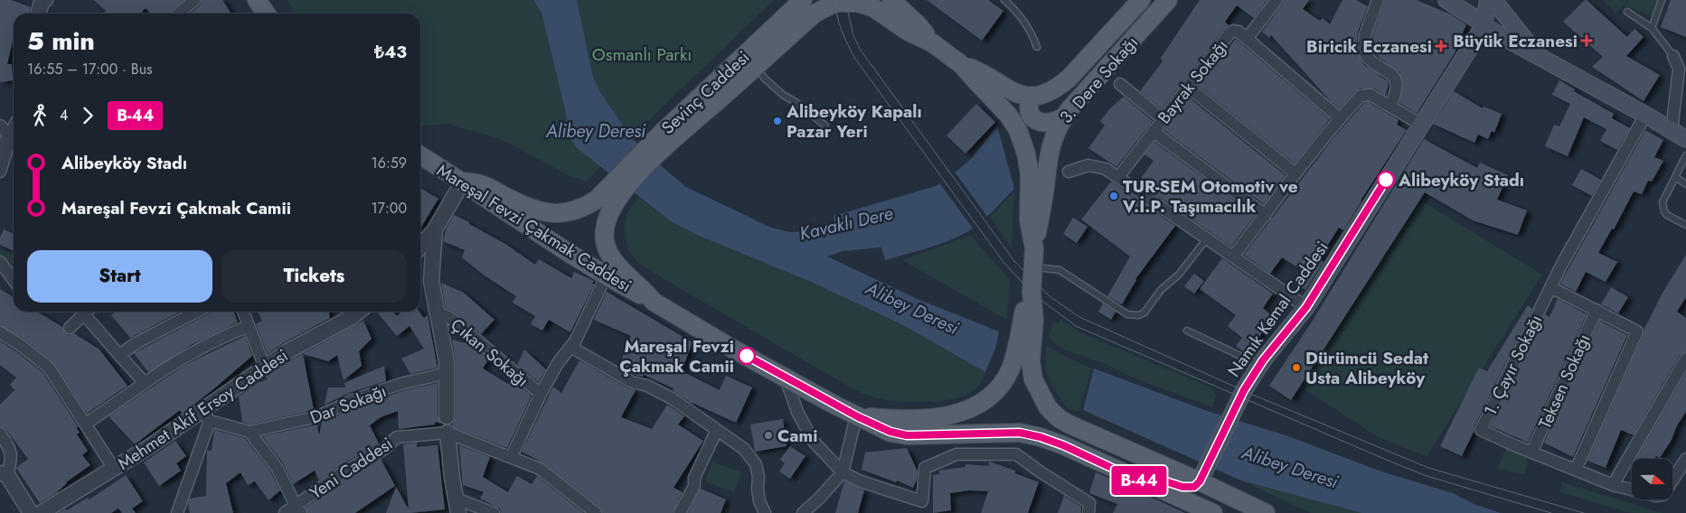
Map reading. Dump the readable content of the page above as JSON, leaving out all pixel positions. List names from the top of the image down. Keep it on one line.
{"streets":{"main road":["3. Dere Sokağı","Sevinç Caddesi","Mareşal Fevzi Çakmak Caddesi","Namık Kemal Caddesi"],"street":["Bayrak Sokağı","Çıkan Sokağı","1. Çayır Sokağı","Teksen Sokağı","Dar Sokağı","Mehmet Akif Ersoy Caddesi","Yeni Caddesi"]},"crossings":[["1. Çayır Sokağı","Teksen Sokağı"]],"water":["Alibey Deresi","Kavaklı Dere"],"parks":["Osmanlı Parkı"],"places":{"health":["Büyük Eczanesi","Biricik Eczanesi"],"other":["Alibeyköy Kapalı Pazar Yeri","Alibeyköy Stadı","TUR-SEM Otomotiv ve V.İ.P. Taşımacılık","Mareşal Fevzi Çakmak Camii","Dürümcü Sedat Usta Alibeyköy","Cami"]},"lines":["bus line B-44"],"north":"right","page":{"on_map":"B-44","heading":["5 min","16:55 – 17:00 · Bus","₺43"],"legs":["4","B-44"],"list":[{"name":"Alibeyköy Stadı","value":"16:59"},{"name":"Mareşal Fevzi Çakmak Camii","value":"17:00"}],"buttons":["Start","Tickets"]}}
